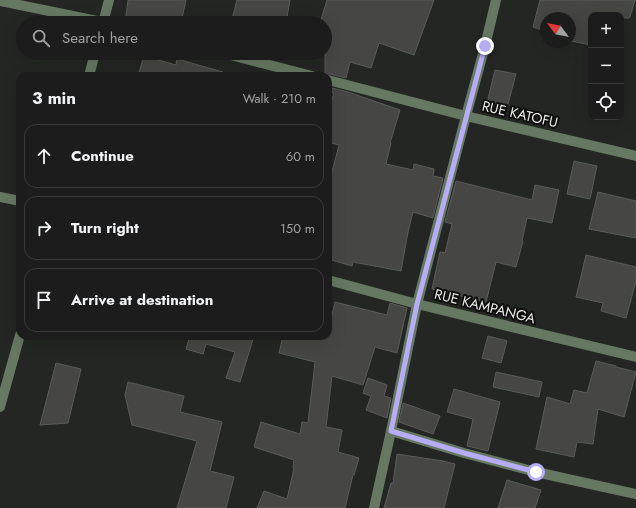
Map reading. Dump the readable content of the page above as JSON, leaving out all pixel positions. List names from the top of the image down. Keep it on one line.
{"streets":{"street":["RUE KATOFU","RUE KAMPANGA"]},"north":"top left","page":{"map_buttons":["+","−"],"search":"Search here","heading":["3 min","Walk · 210 m"],"list":[["Continue","60 m"],["Turn right","150 m"],"Arrive at destination"]}}
